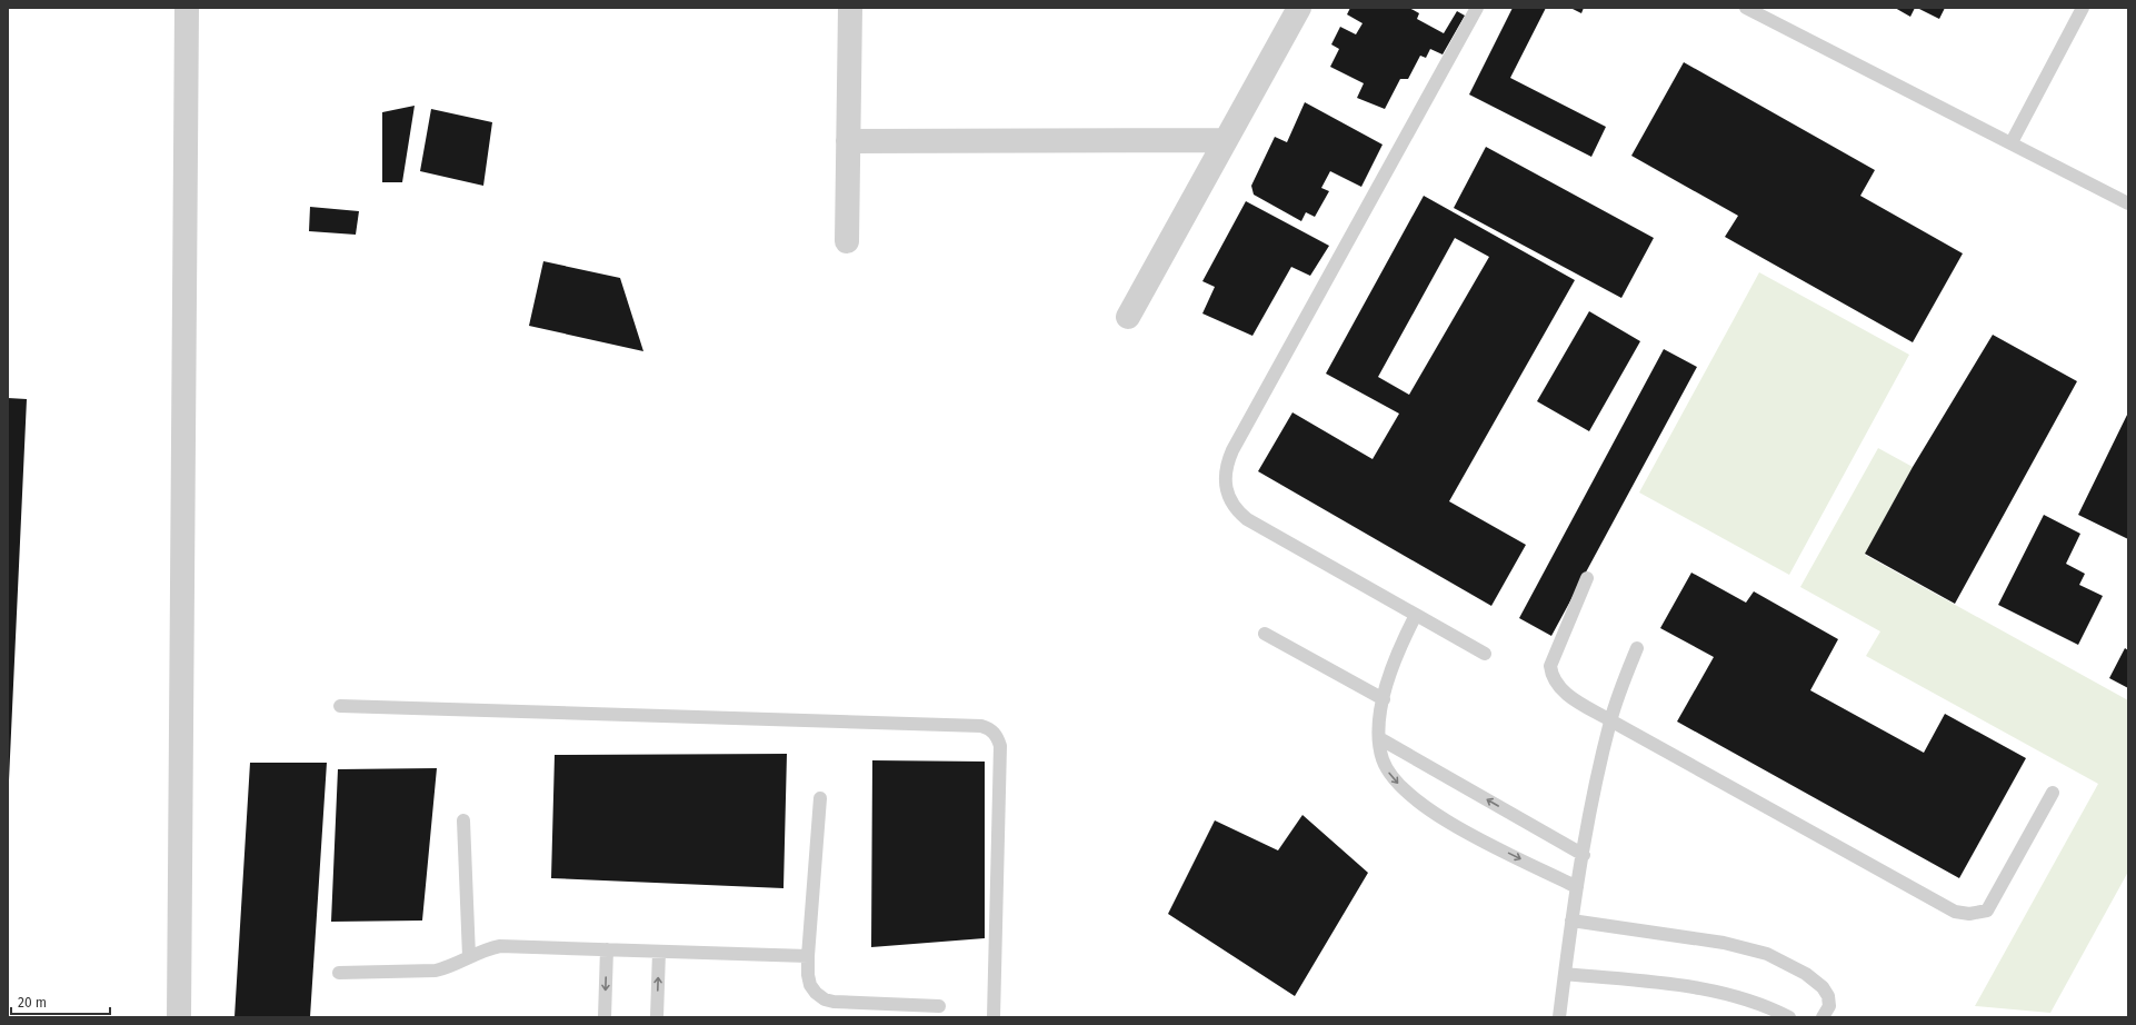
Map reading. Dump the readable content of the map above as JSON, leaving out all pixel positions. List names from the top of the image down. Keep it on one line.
{"scale_bar":"20 m"}
